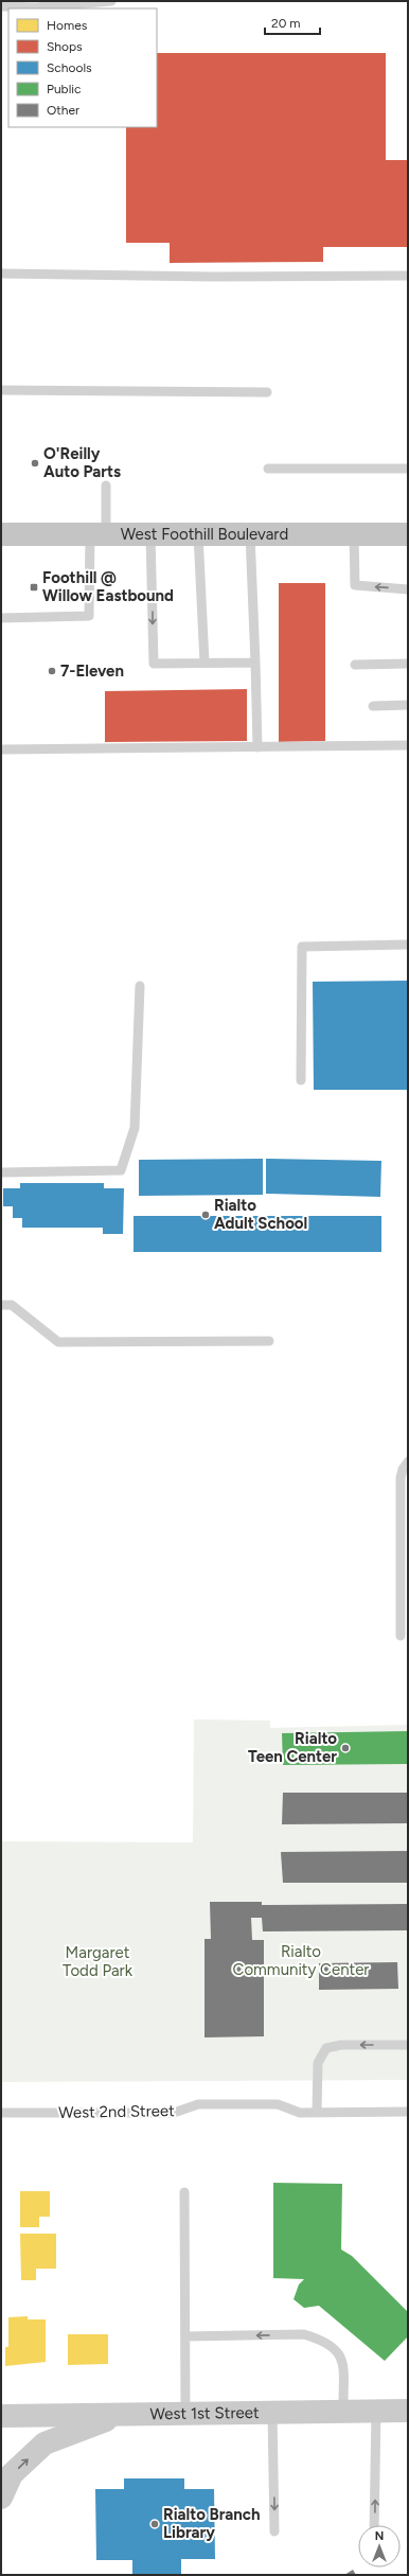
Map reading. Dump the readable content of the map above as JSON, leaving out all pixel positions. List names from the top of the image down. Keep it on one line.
{"streets":{"main road":["West Foothill Boulevard"],"street":["West 1st Street"],"lane":["West 2nd Street"]},"parks":["Rialto Community Center","Margaret Todd Park"],"places":{"other":["O'Reilly Auto Parts","7-Eleven","Rialto Adult School","Rialto Teen Center","Rialto Branch Library"],"transit":["Foothill @ Willow Eastbound"]},"legend":["Homes","Shops","Schools","Public","Other"],"scale_bar":"20 m","north":"top"}
